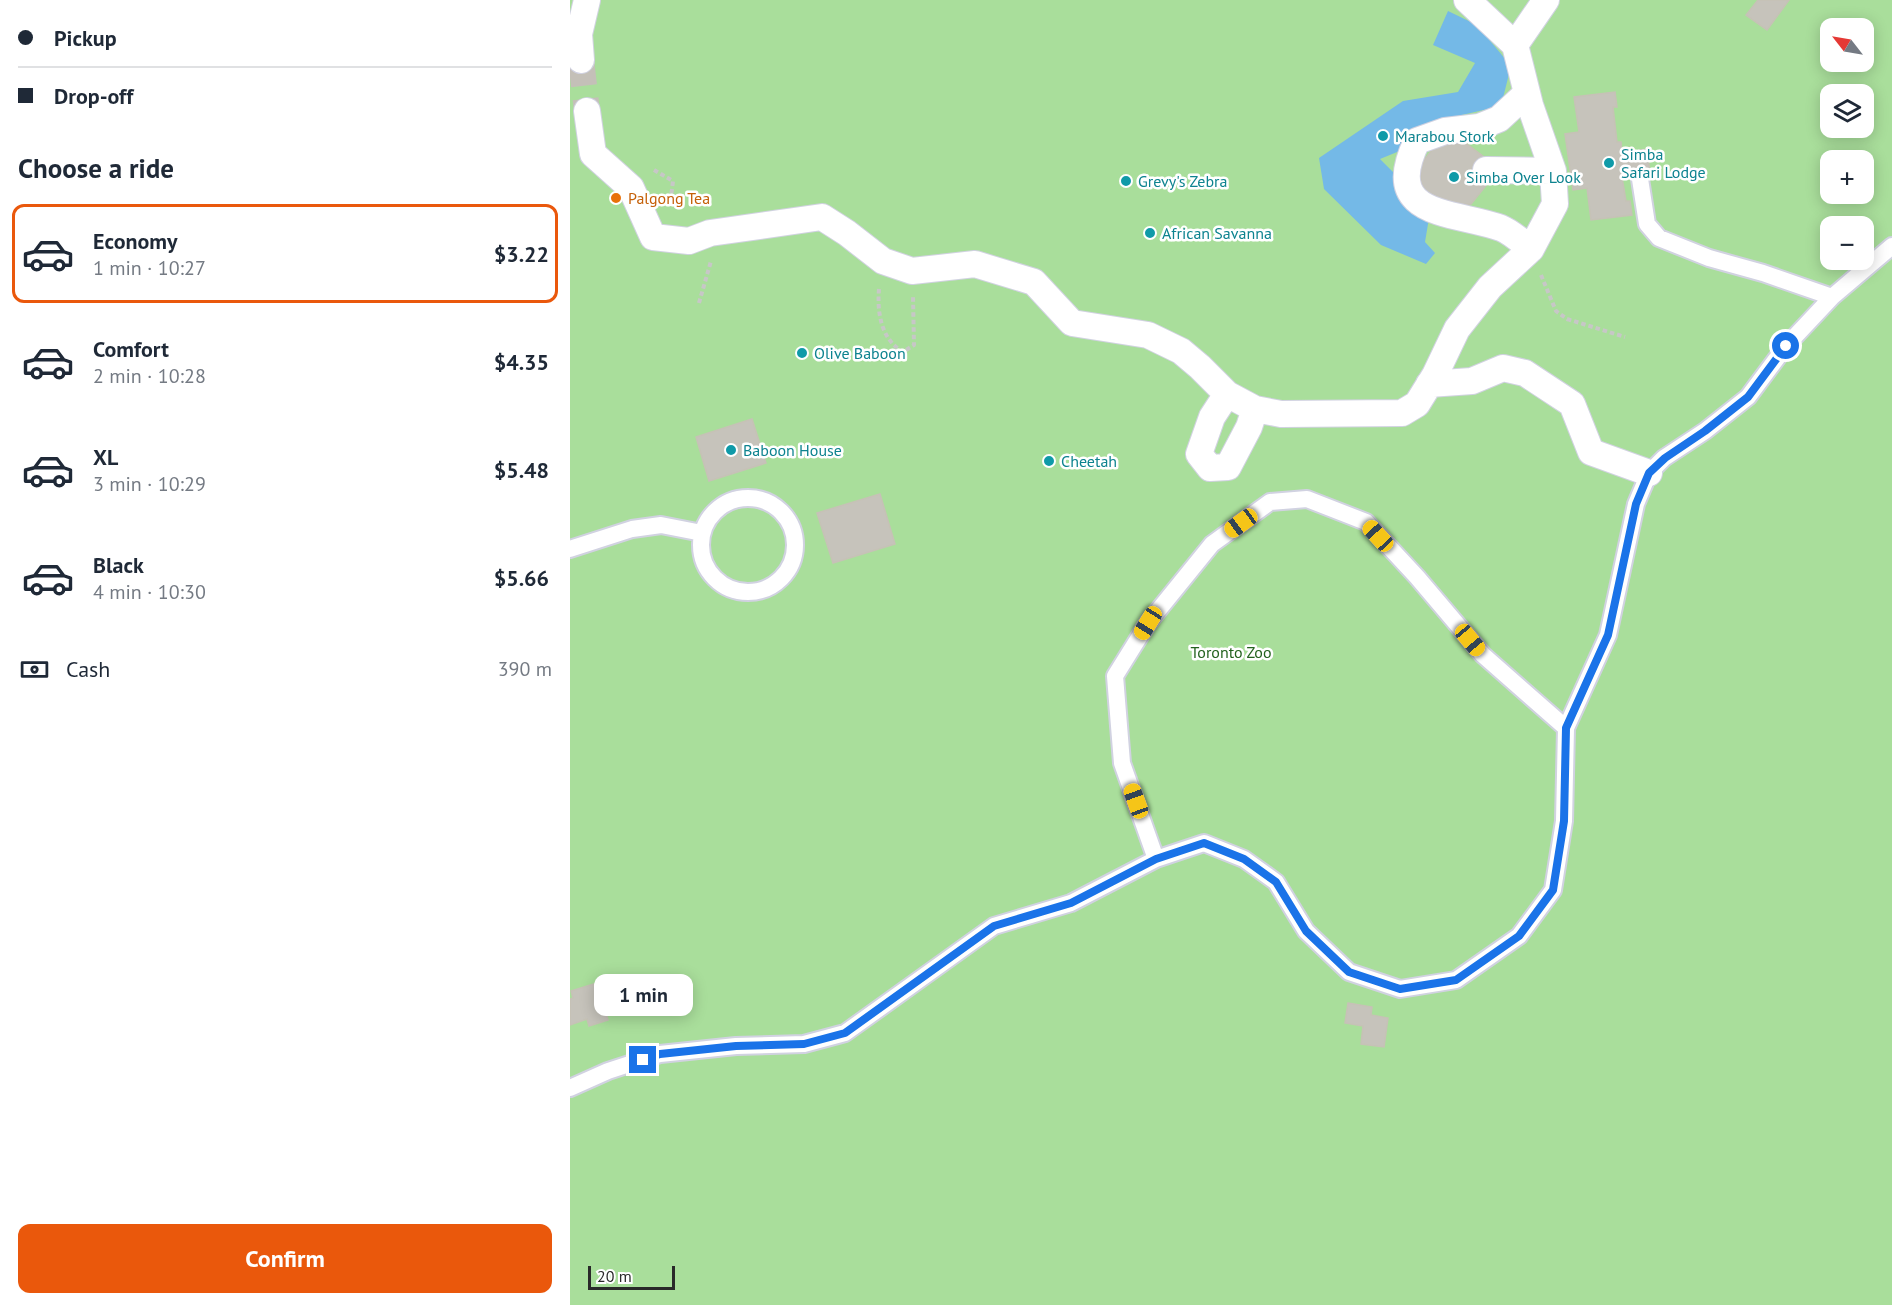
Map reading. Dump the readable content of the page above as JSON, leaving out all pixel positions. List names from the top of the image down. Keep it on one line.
{"parks":["Toronto Zoo"],"places":["Marabou Stork","Simba Safari Lodge","Simba Over Look","Grevy's Zebra","Palgong Tea","African Savanna","Olive Baboon","Baboon House","Cheetah"],"scale_bar":"20 m","north":"top left","page":{"banner":["Pickup","Drop-off"],"map_buttons":["+","−"],"heading":"Choose a ride","list":[{"name":"Economy","note":"1 min · 10:27","value":"$3.22"},{"name":"Comfort","note":"2 min · 10:28","value":"$4.35"},{"name":"XL","note":"3 min · 10:29","value":"$5.48"},{"name":"Black","note":"4 min · 10:30","value":"$5.66"}],"pay":["Cash","390 m"],"bubble":"1 min","buttons":"Confirm","scale":"20 m"}}
